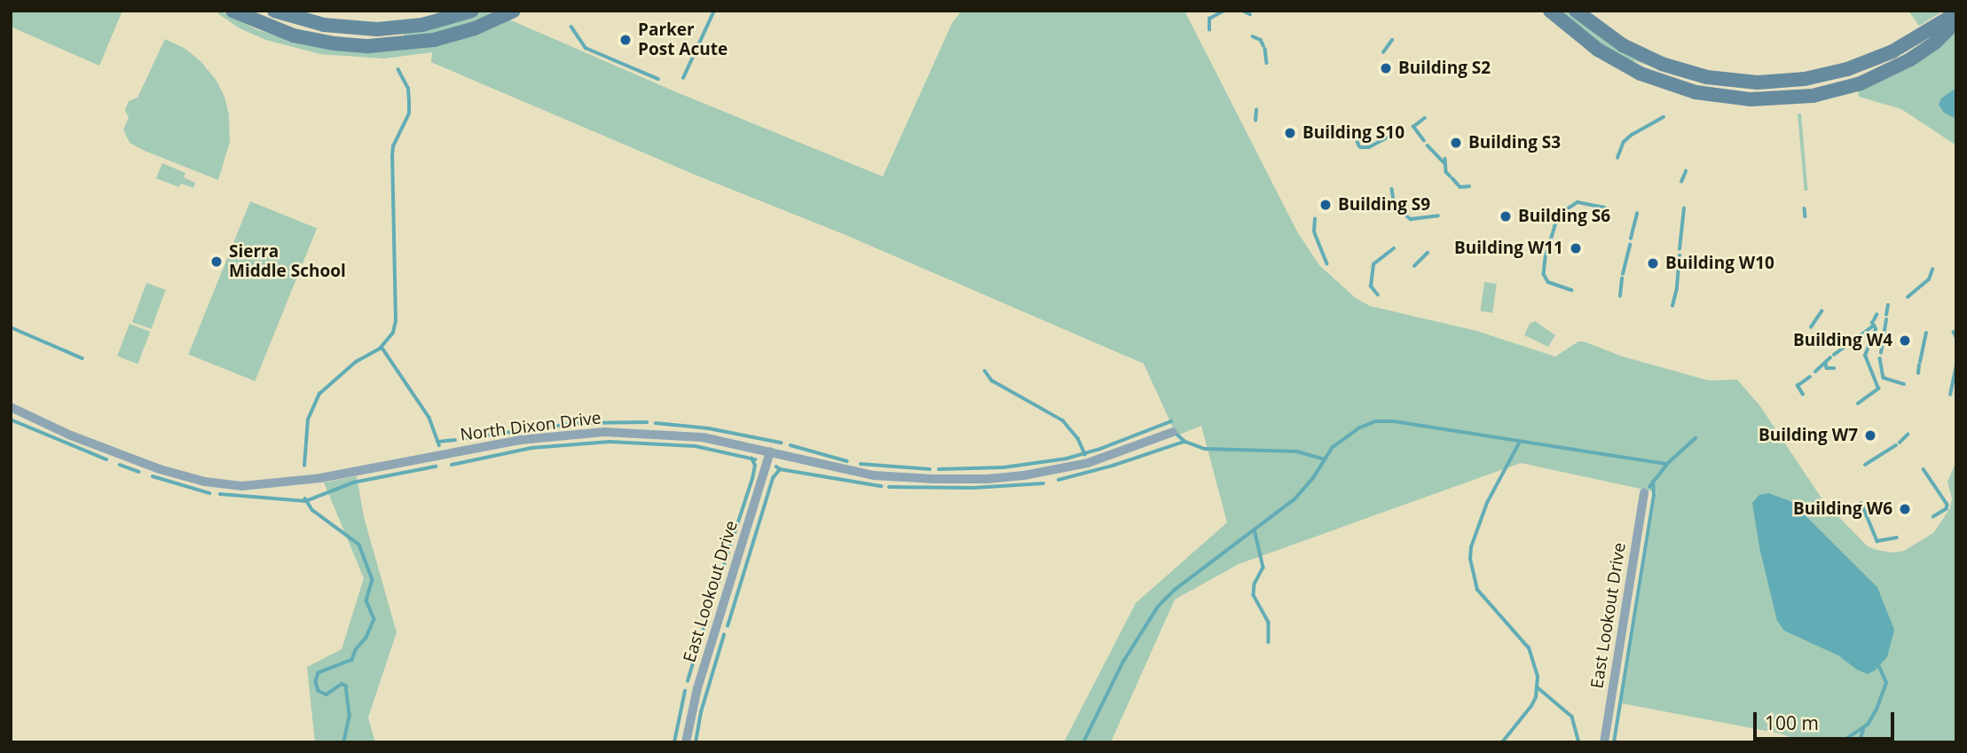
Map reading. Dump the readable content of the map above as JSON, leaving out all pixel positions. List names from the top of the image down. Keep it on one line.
{"streets":{"street":["North Dixon Drive","East Lookout Drive"]},"crossings":[["North Dixon Drive","East Lookout Drive"]],"places":["Parker Post Acute","Building S2","Building S10","Building S3","Building S9","Building S6","Building W11","Sierra Middle School","Building W10","Building W4","Building W7","Building W6"],"scale_bar":"100 m"}
